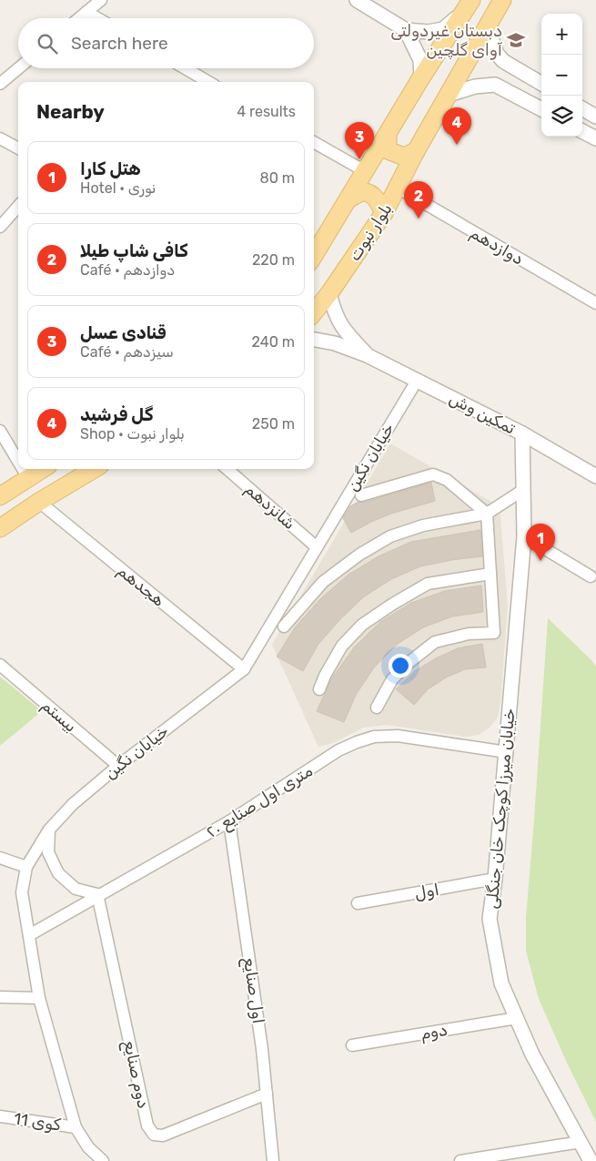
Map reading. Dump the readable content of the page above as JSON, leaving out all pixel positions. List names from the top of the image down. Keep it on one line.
{"streets":{"main road":["بلوار نبوت"],"street":["دوازدهم","تمکین وش","خیابان نگین","شانزدهم","هجدهم","بیستم","۲۰ متری اول صنایع","خیابان میرزا کوچک خان جنگلی","اول","اول صنایع","دوم","دوم صنایع","کوی 11"]},"crossings":[["بلوار نبوت","دوازدهم"],["تمکین وش","خیابان نگین"],["تمکین وش","خیابان میرزا کوچک خان جنگلی"],["خیابان نگین","شانزدهم"],["خیابان نگین","هجدهم"],["خیابان نگین","بیستم"],["خیابان نگین","۲۰ متری اول صنایع"],["خیابان نگین","کوی 11"],["۲۰ متری اول صنایع","خیابان میرزا کوچک خان جنگلی"],["۲۰ متری اول صنایع","اول صنایع"],["۲۰ متری اول صنایع","دوم صنایع"],["خیابان میرزا کوچک خان جنگلی","اول"],["خیابان میرزا کوچک خان جنگلی","دوم"],["اول صنایع","دوم صنایع"]],"places":{"school or university":["دبستان غیردولتی آوای گلچین"]},"page":{"map_buttons":["+","−"],"search":"Search here","heading":["Nearby","4 results"],"pins":["4","3","2","1"],"list":[{"mark":"1","name":"هتل کارا","note":"Hotel · نوری","value":"80 m"},{"mark":"2","name":"کافی شاپ طیلا","note":"Café · دوازدهم","value":"220 m"},{"mark":"3","name":"قنادی عسل","note":"Café · سیزدهم","value":"240 m"},{"mark":"4","name":"گل فرشید","note":"Shop · بلوار نبوت","value":"250 m"}]}}
